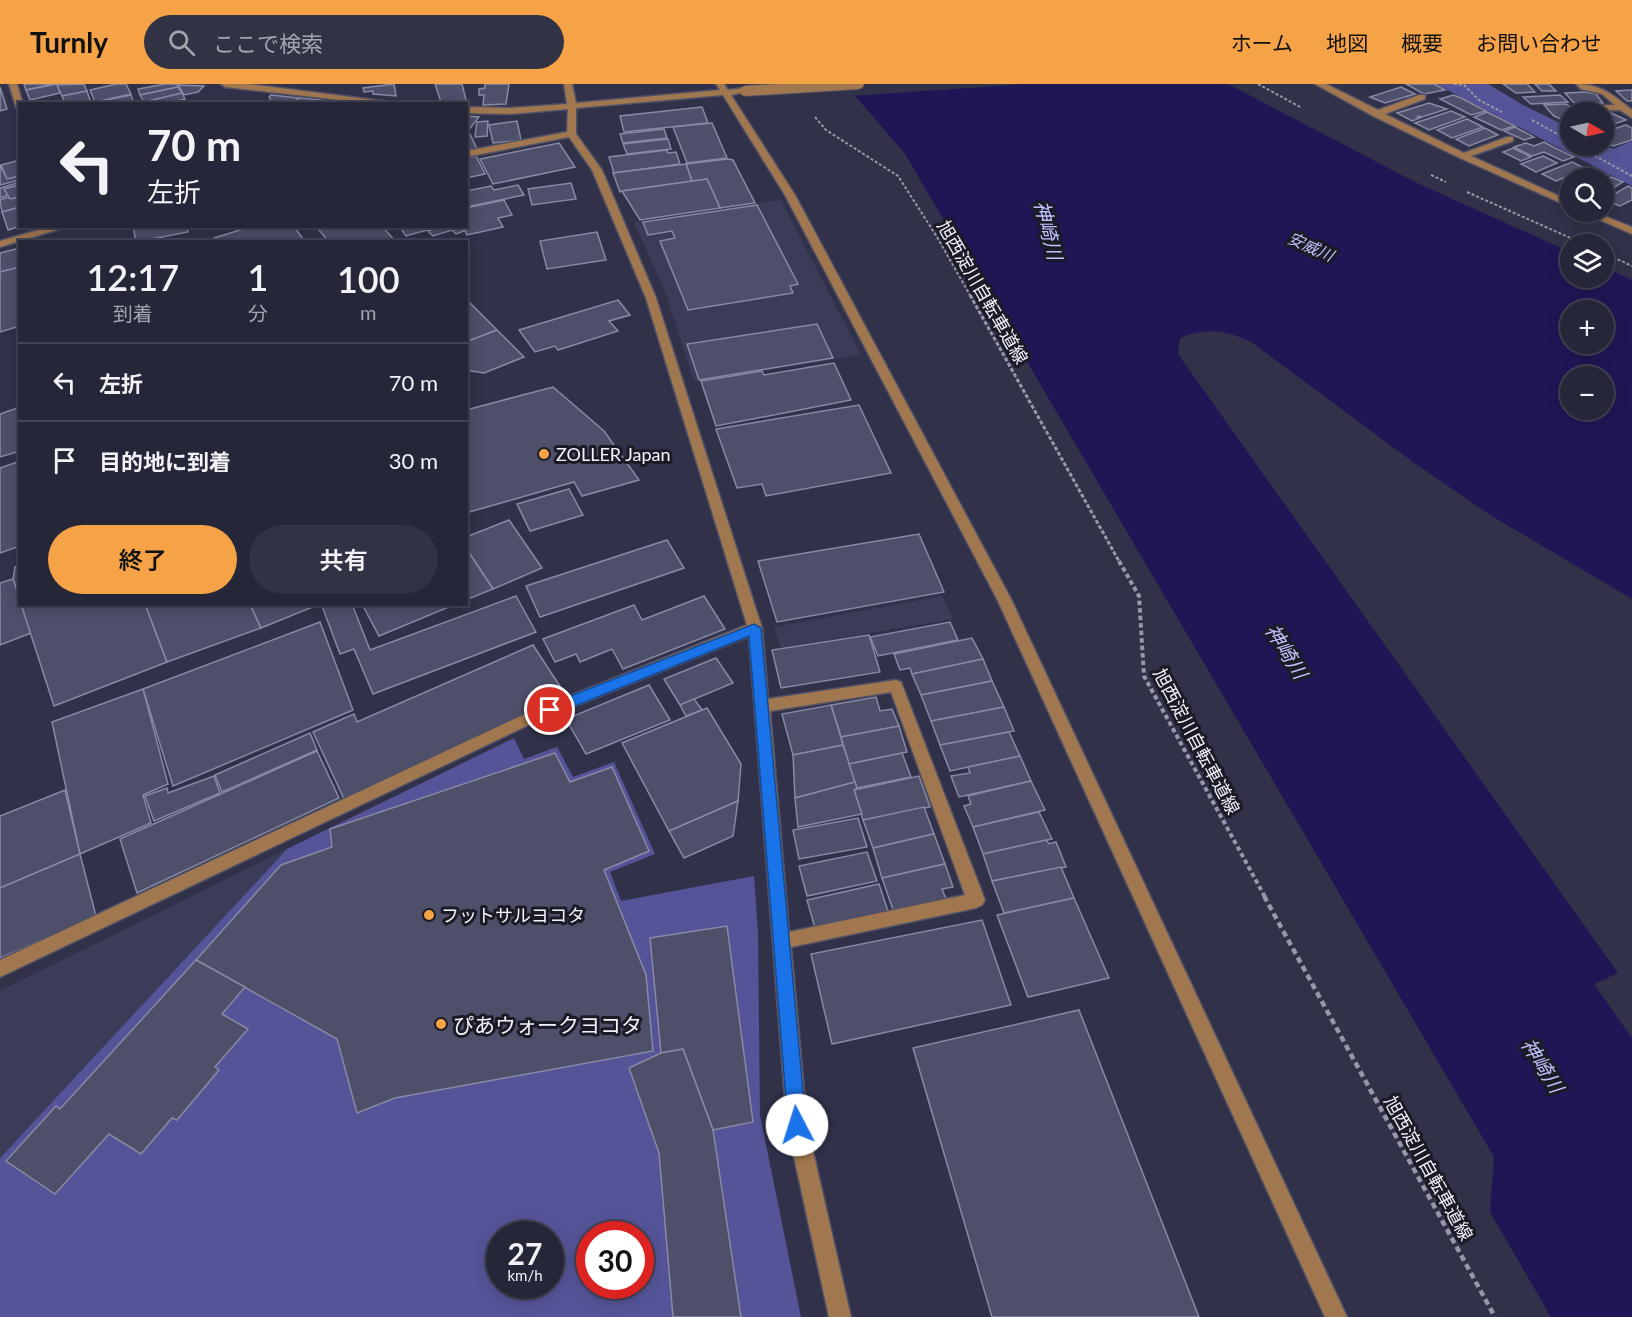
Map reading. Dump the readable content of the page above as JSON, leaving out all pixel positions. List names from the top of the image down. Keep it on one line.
{"streets":{"path":["旭西淀川自転車道線"]},"water":["神崎川","安威川"],"places":["ZOLLER Japan","フットサルヨコタ","ぴあウォークヨコタ"],"north":"right","page":{"header":"Turnly","search":"ここで検索","nav":["ホーム","地図","概要","お問い合わせ"],"map_buttons":["+","−"],"turn":["70 m","左折"],"eta":["12:17","到着","1","分","100","m"],"list":[{"name":"左折","value":"70 m"},{"name":"目的地に到着","value":"30 m"}],"buttons":["終了","共有"],"speed":"27 km/h","limit":"30"}}
